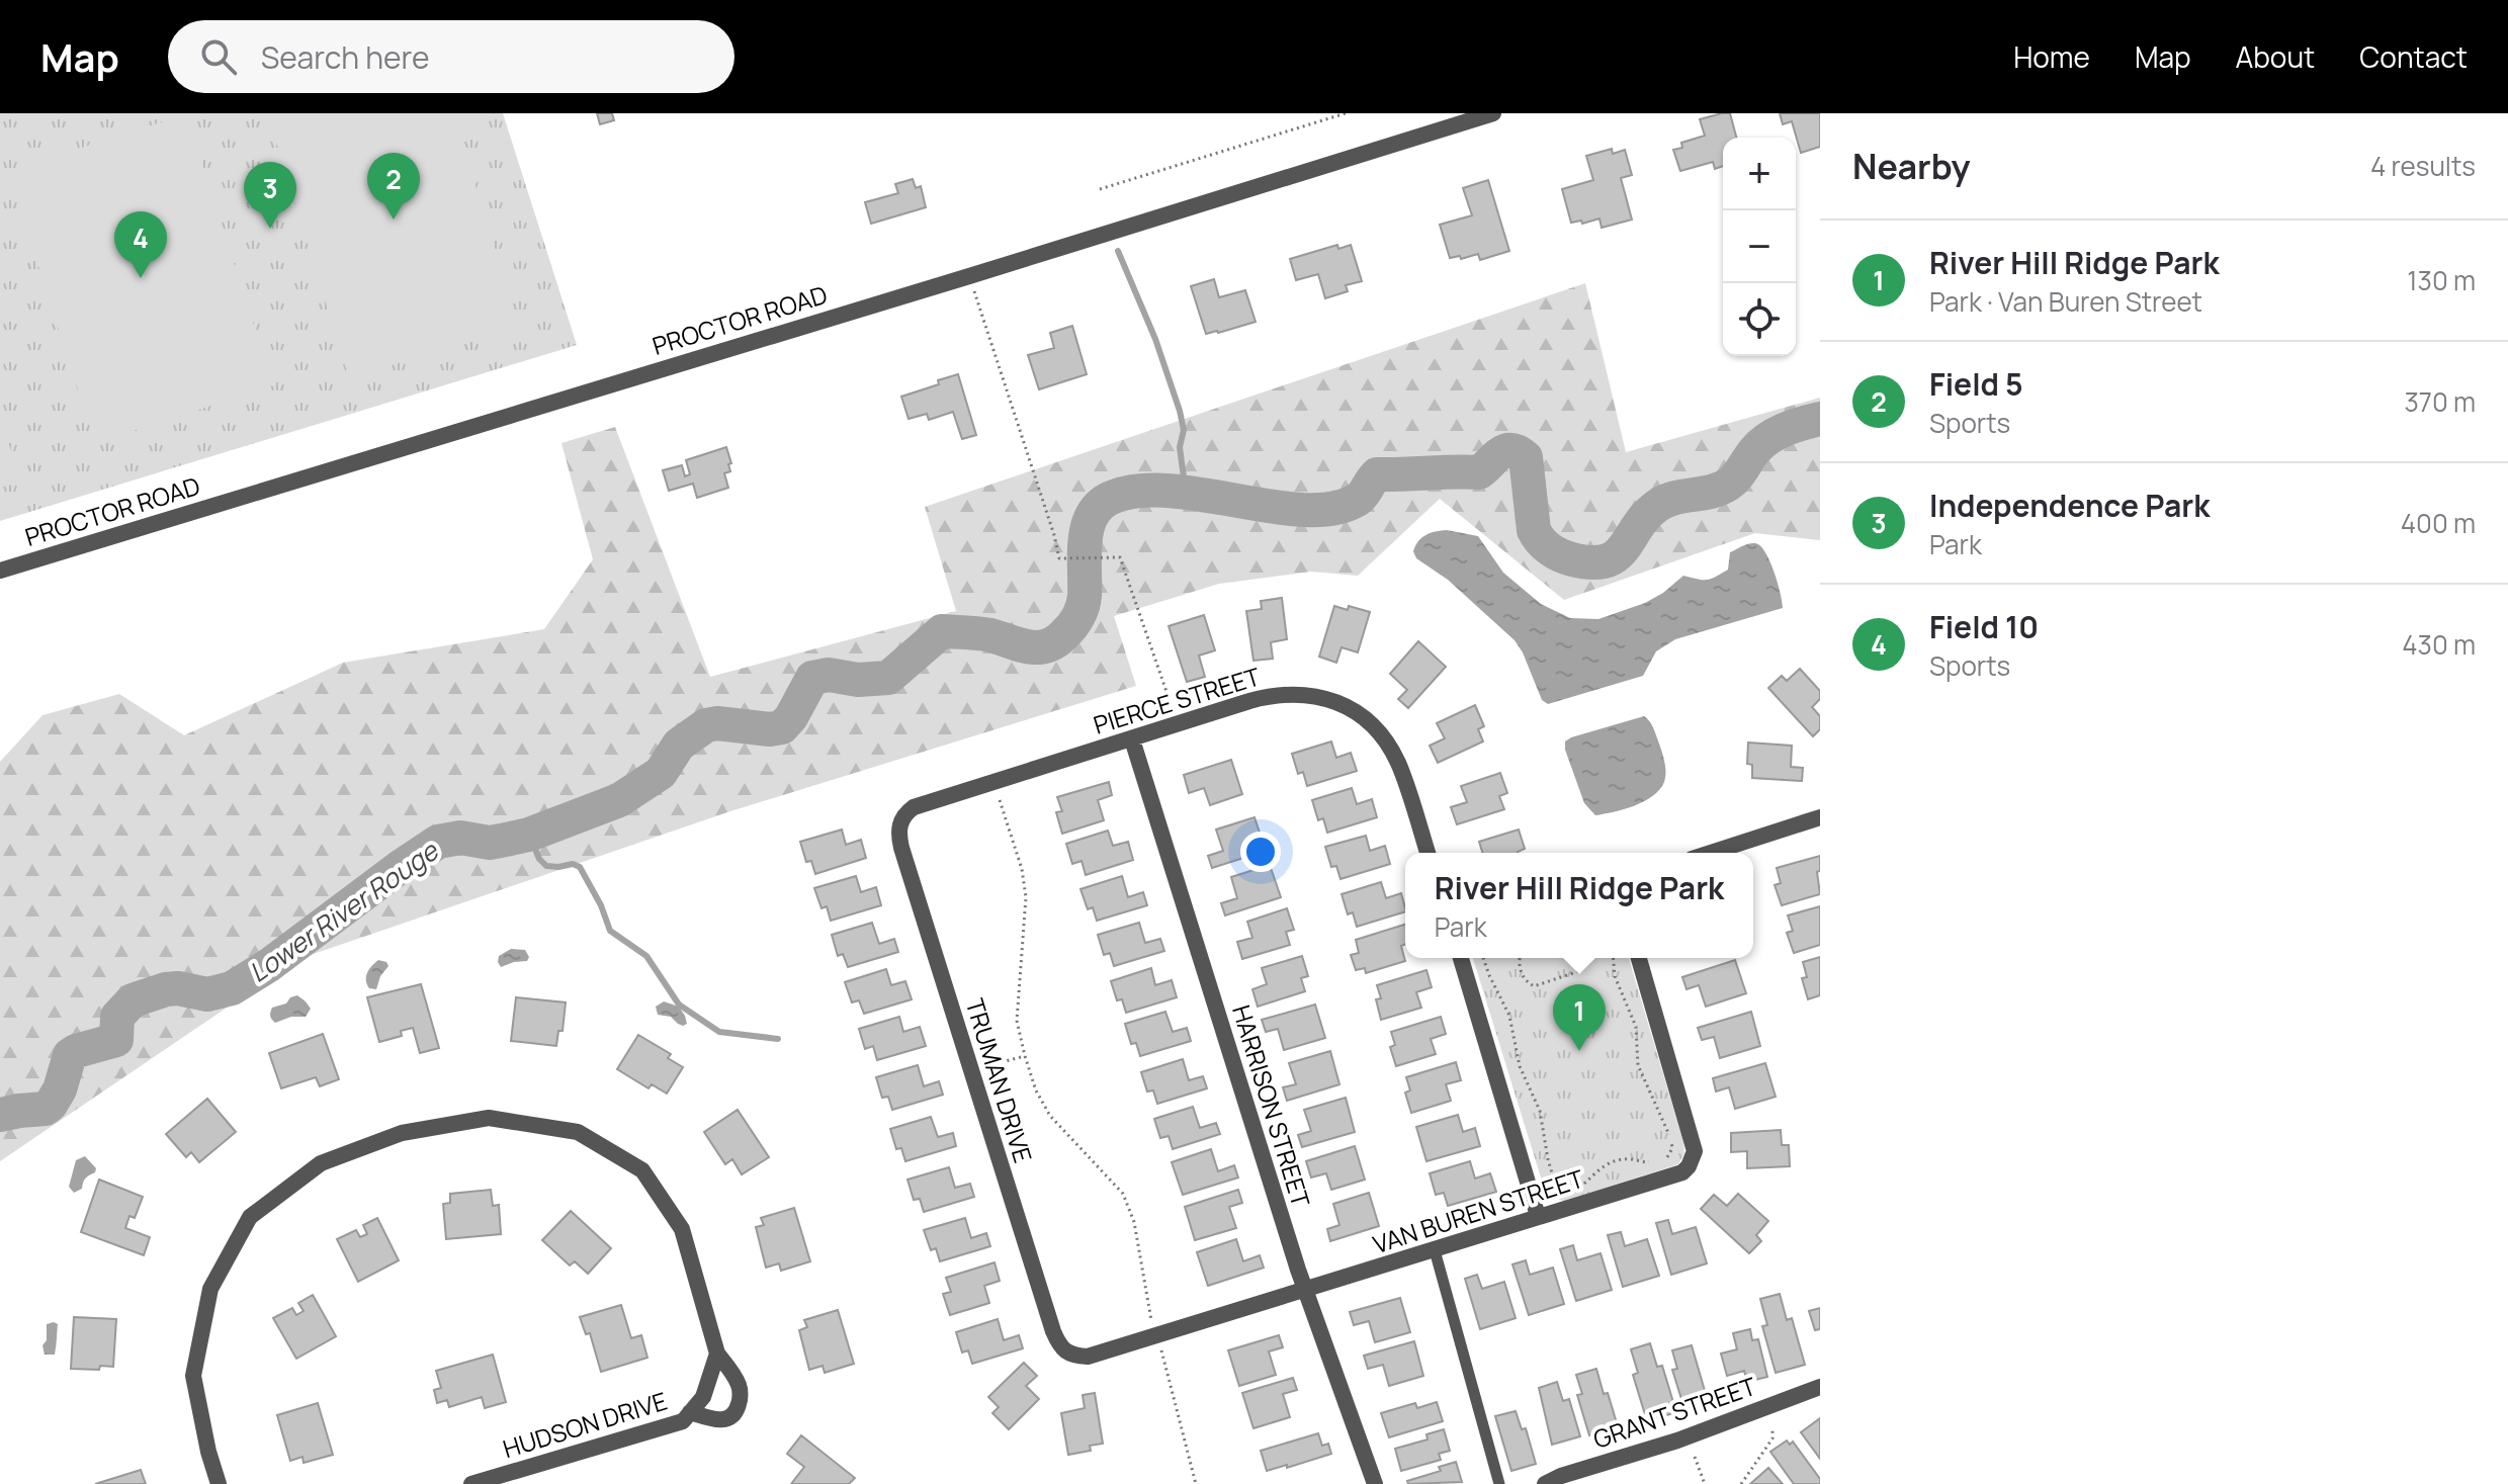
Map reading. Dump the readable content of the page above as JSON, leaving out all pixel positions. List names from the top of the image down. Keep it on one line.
{"streets":{"street":["PROCTOR ROAD","PIERCE STREET","TRUMAN DRIVE","HARRISON STREET","VAN BUREN STREET","GRANT STREET","HUDSON DRIVE"]},"crossings":[["PIERCE STREET","TRUMAN DRIVE"],["PIERCE STREET","HARRISON STREET"],["TRUMAN DRIVE","VAN BUREN STREET"],["HARRISON STREET","VAN BUREN STREET"]],"water":["Lower River Rouge"],"page":{"header":"Map","search":"Search here","nav":["Home","Map","About","Contact"],"heading":["Nearby","4 results"],"map_buttons":["+","−"],"pins":["2","3","4","1"],"list":[{"mark":"1","name":"River Hill Ridge Park","note":"Park · Van Buren Street","value":"130 m"},{"mark":"2","name":"Field 5","note":"Sports","value":"370 m"},{"mark":"3","name":"Independence Park","note":"Park","value":"400 m"},{"mark":"4","name":"Field 10","note":"Sports","value":"430 m"}],"popup":["River Hill Ridge Park","Park"]}}
